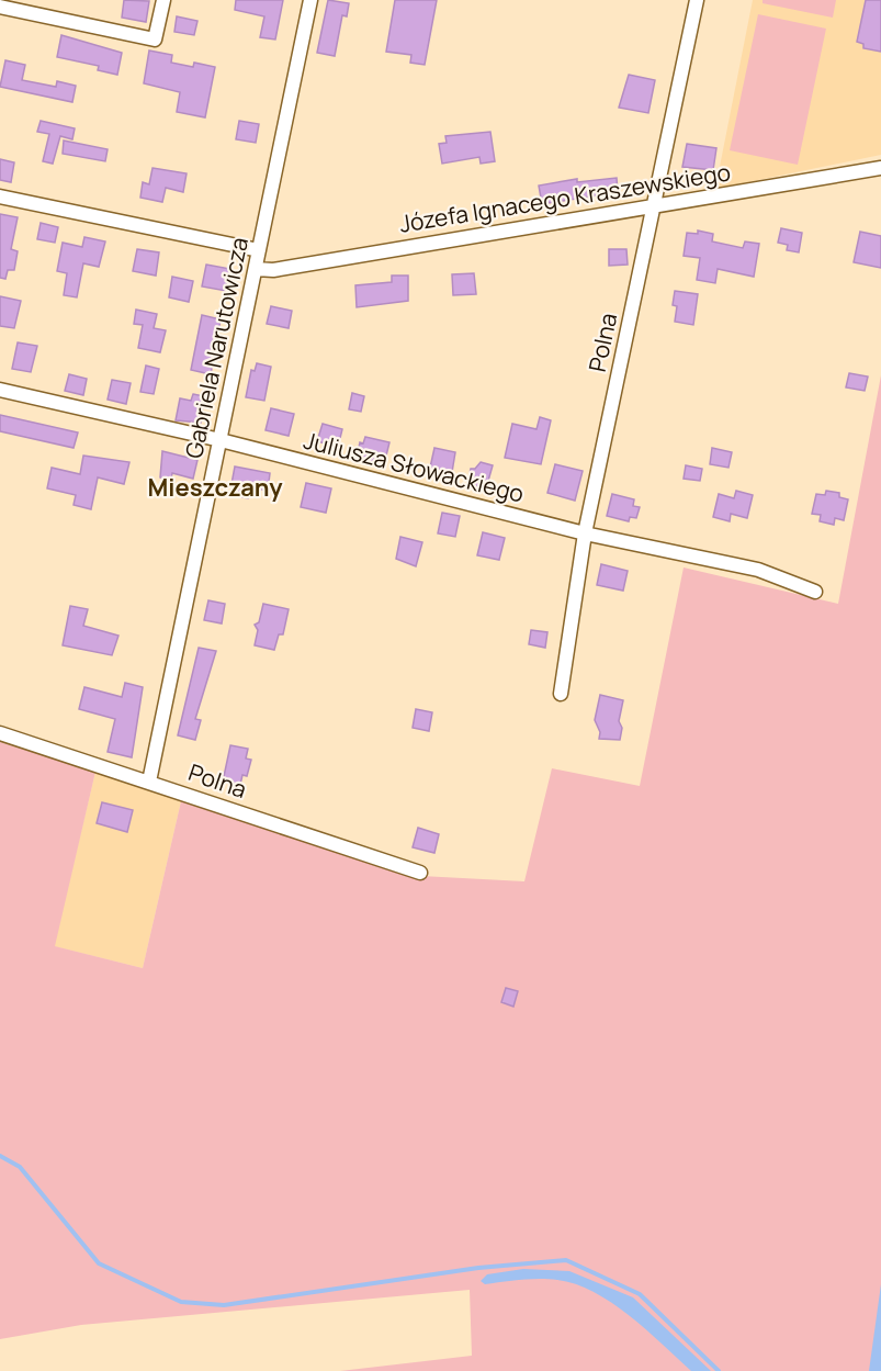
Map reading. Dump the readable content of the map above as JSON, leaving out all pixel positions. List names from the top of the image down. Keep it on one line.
{"streets":{"street":["Józefa Ignacego Kraszewskiego","Polna","Gabriela Narutowicza","Juliusza Słowackiego"]},"crossings":[["Józefa Ignacego Kraszewskiego","Polna"],["Józefa Ignacego Kraszewskiego","Gabriela Narutowicza"],["Polna","Gabriela Narutowicza"],["Polna","Juliusza Słowackiego"],["Gabriela Narutowicza","Juliusza Słowackiego"]],"districts":["Mieszczany"]}
